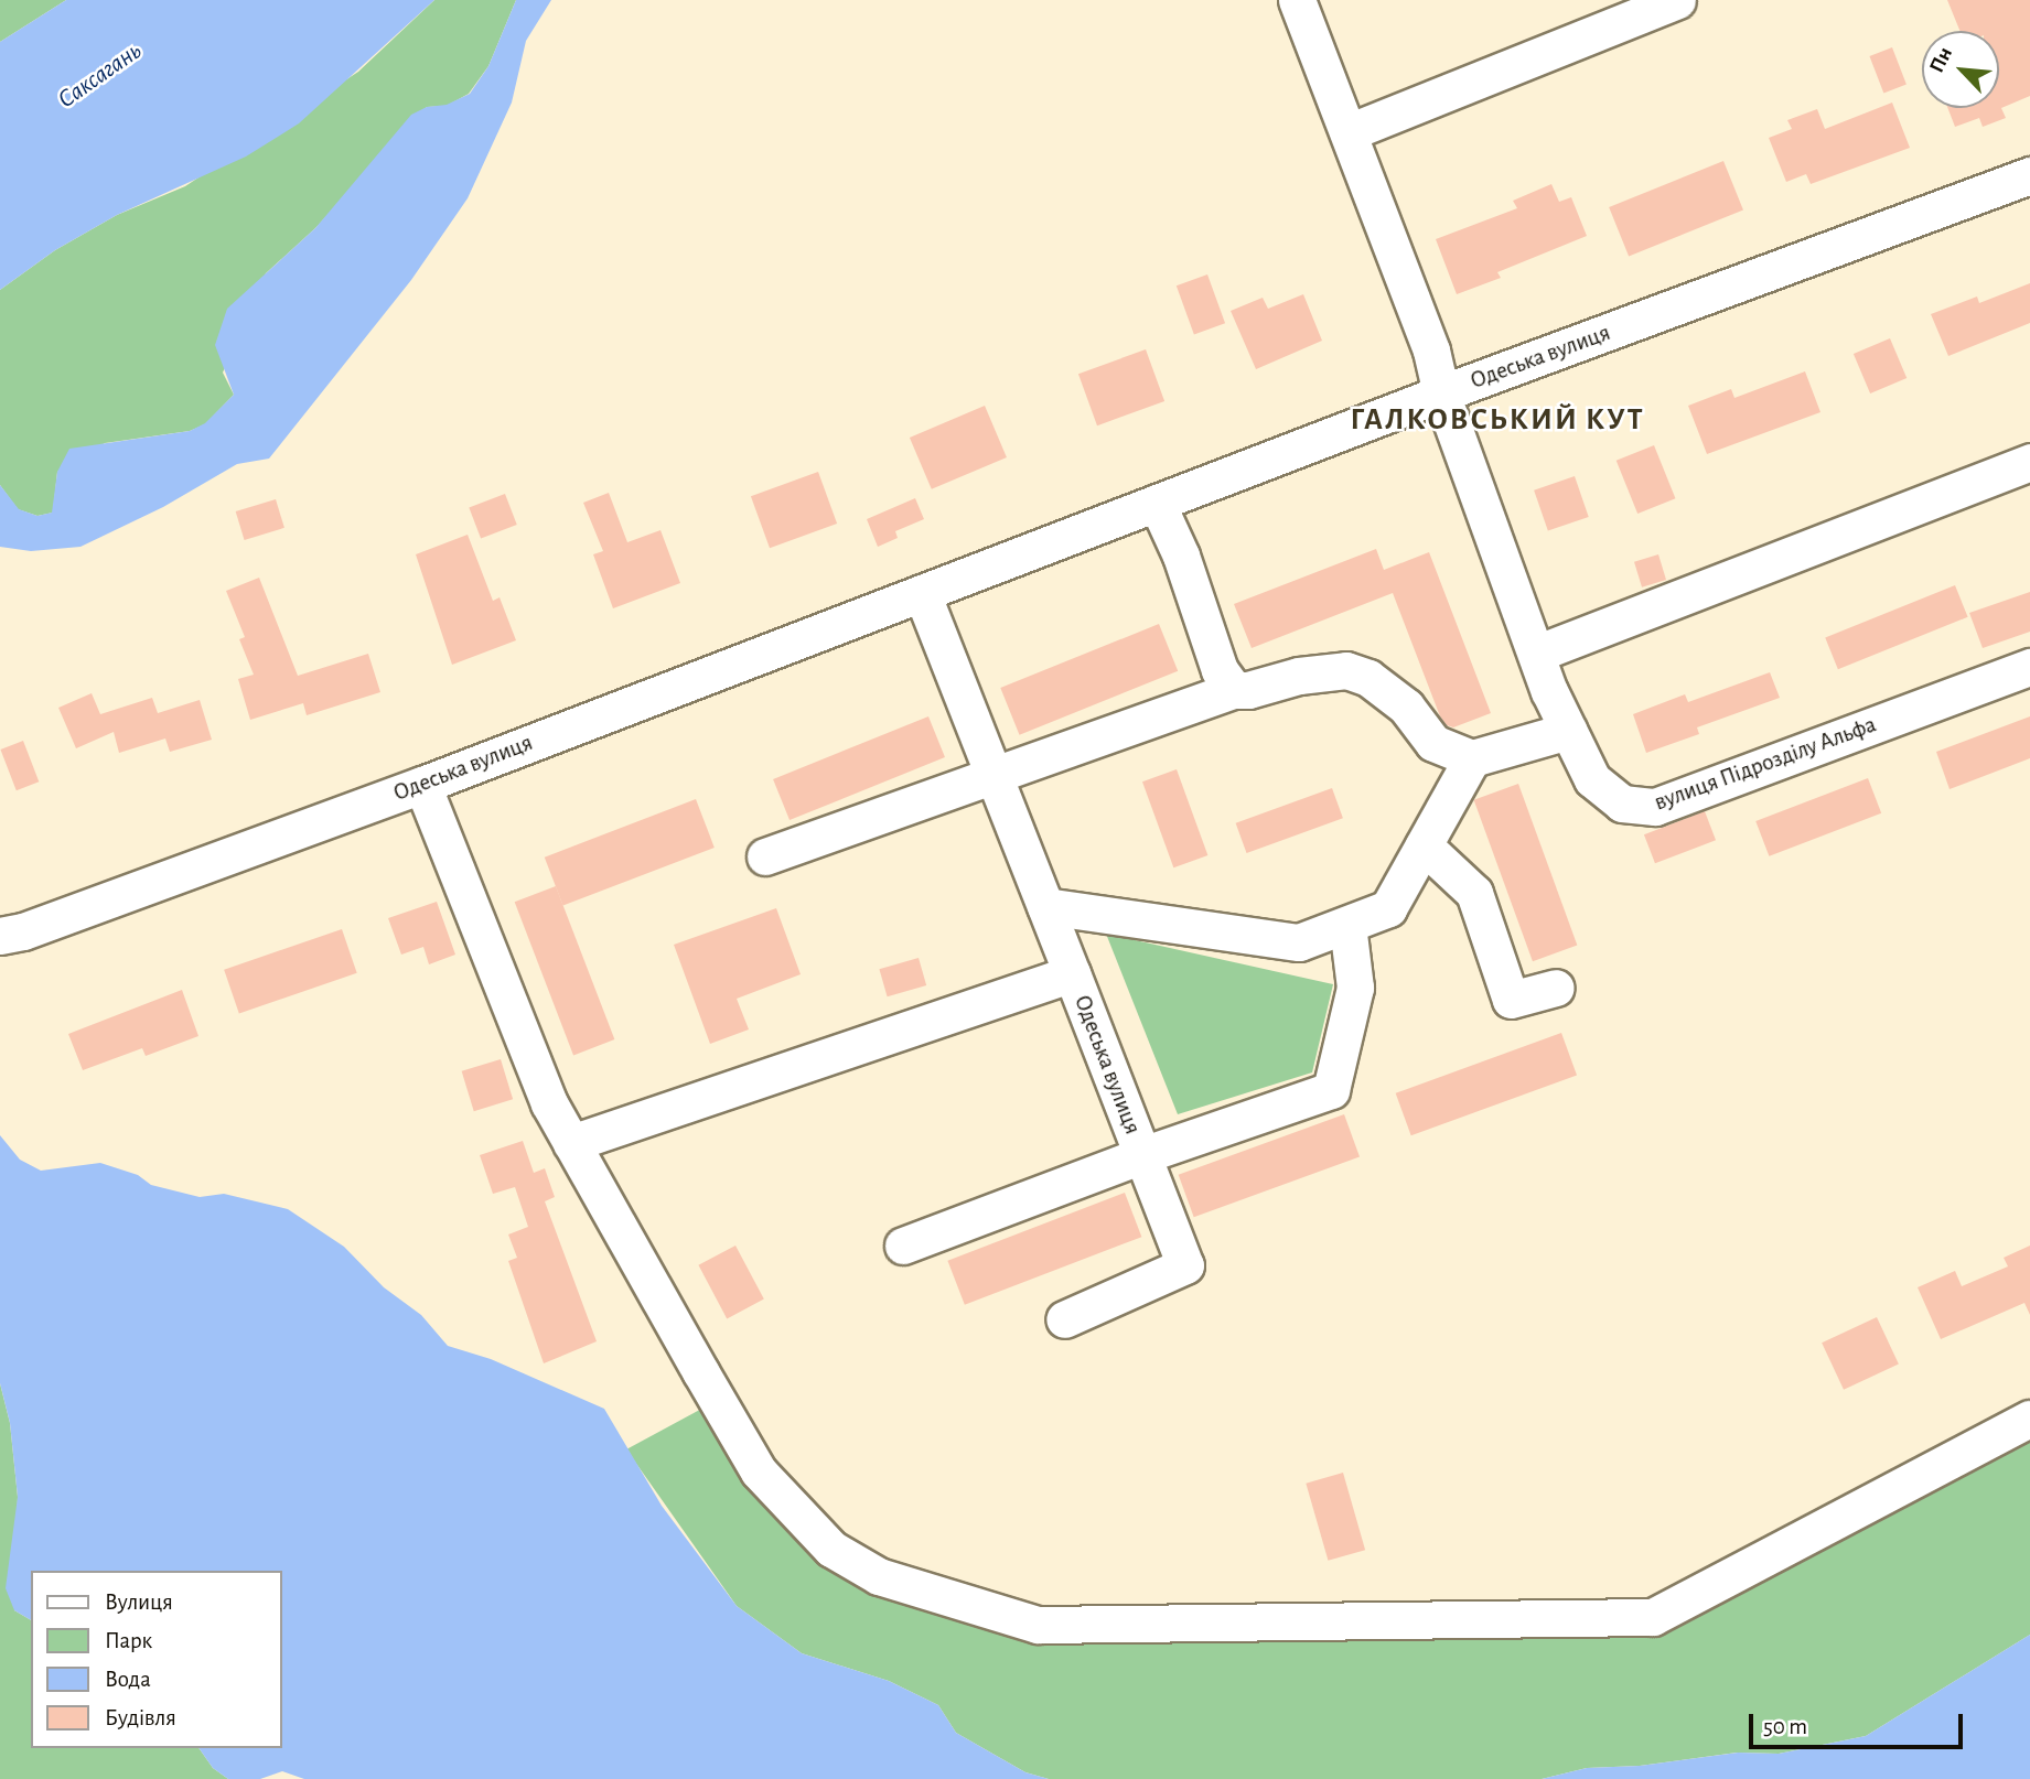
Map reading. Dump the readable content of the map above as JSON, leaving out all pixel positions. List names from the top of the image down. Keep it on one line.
{"streets":{"street":["Одеська вулиця","вулиця Підрозділу Альфа"]},"crossings":[["Одеська вулиця","вулиця Підрозділу Альфа"]],"districts":["ГАЛКОВСЬКИЙ КУТ"],"water":["Саксагань"],"legend":["Вулиця","Парк","Вода","Будівля"],"scale_bar":"50 m","north":"top left"}
